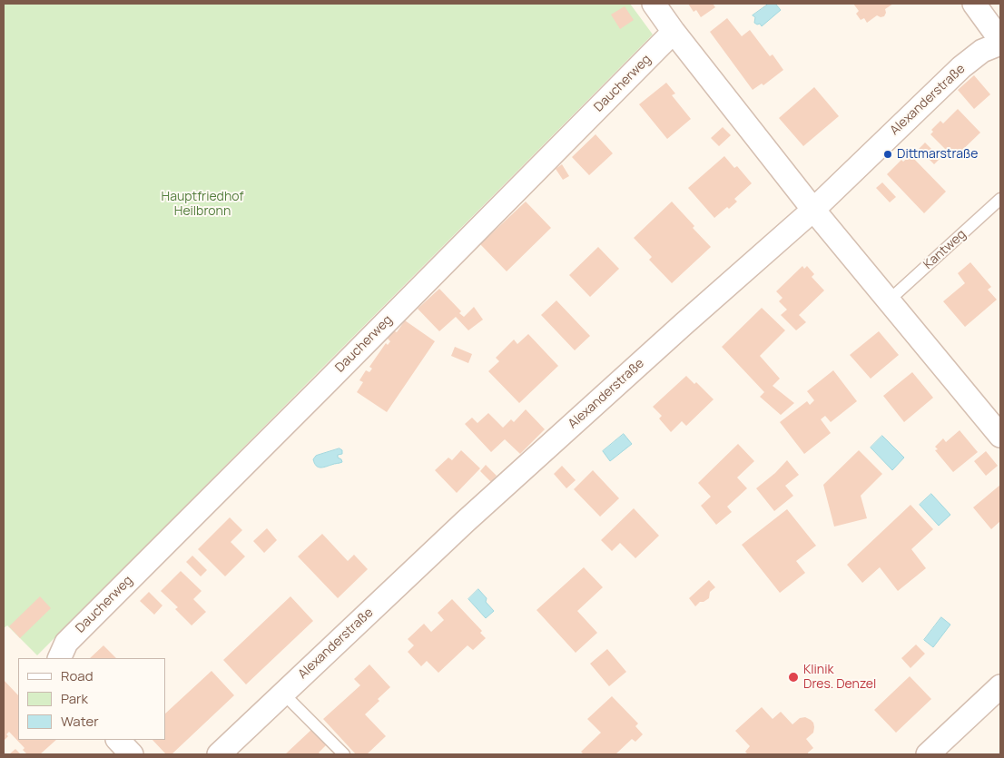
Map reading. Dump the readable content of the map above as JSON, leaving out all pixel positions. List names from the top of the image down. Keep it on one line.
{"streets":{"street":["Daucherweg","Alexanderstraße"],"lane":["Kantweg"]},"parks":["Hauptfriedhof Heilbronn"],"places":["Dittmarstraße","Klinik Dres. Denzel"],"legend":["Road","Park","Water"]}
